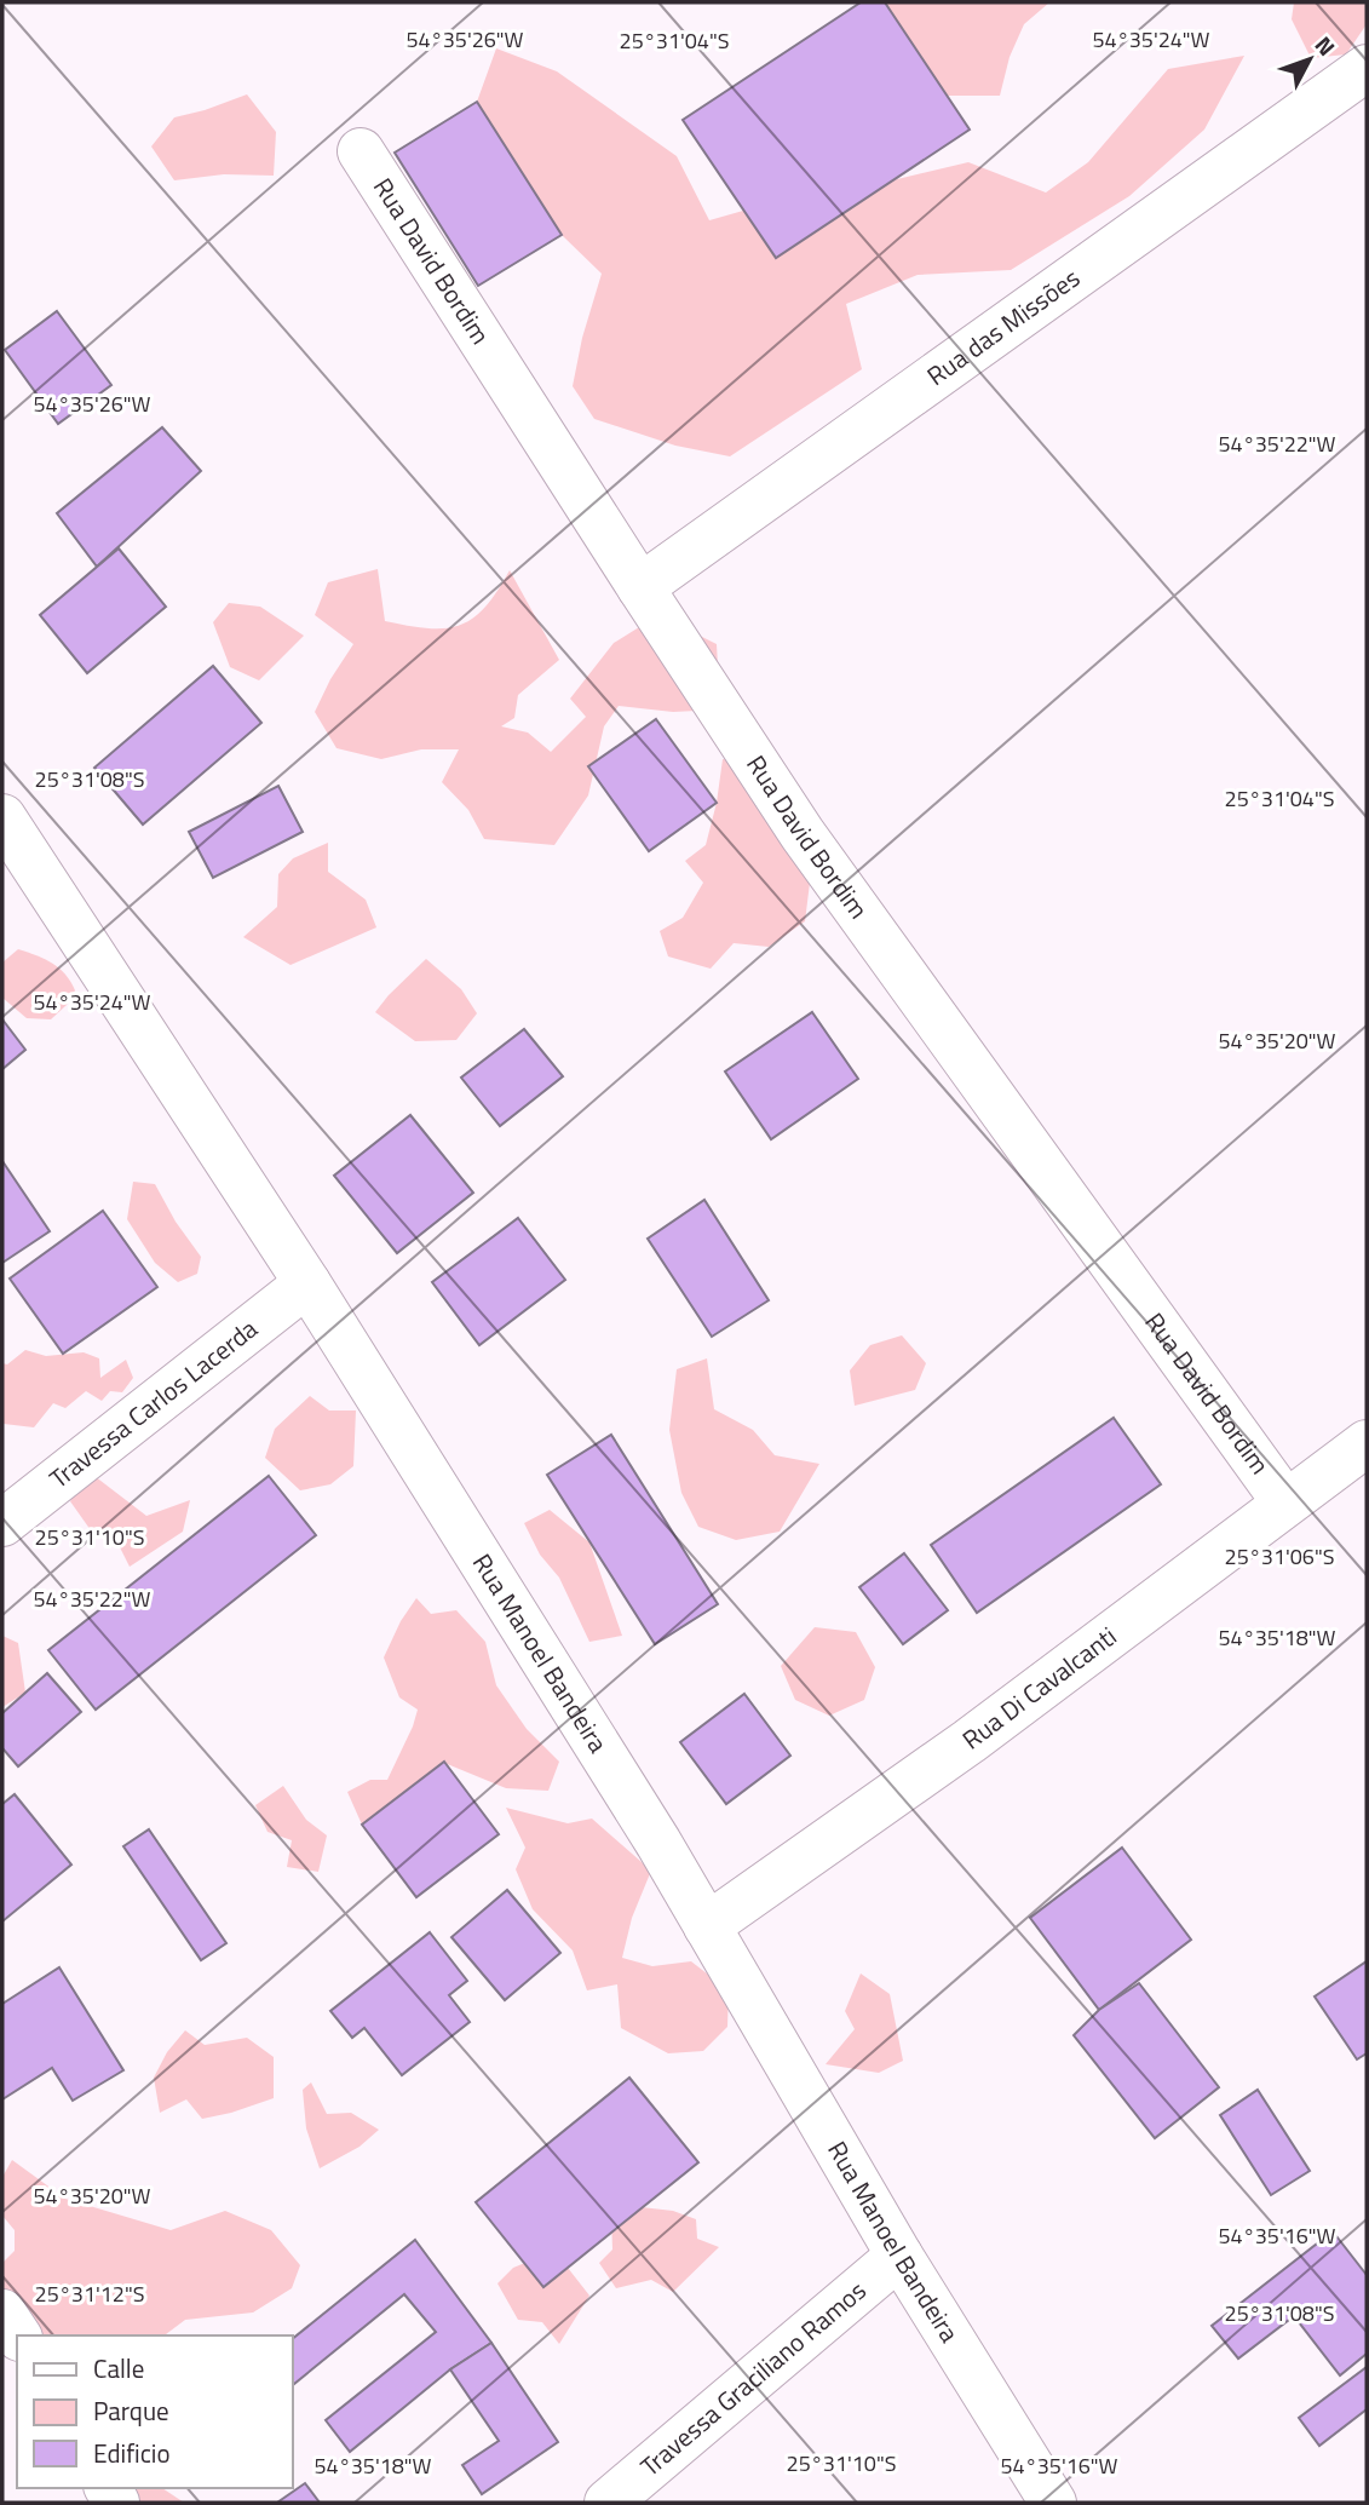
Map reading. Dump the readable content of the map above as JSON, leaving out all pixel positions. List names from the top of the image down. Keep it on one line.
{"streets":{"street":["Rua David Bordim","Rua das Missões","Travessa Carlos Lacerda","Rua Manoel Bandeira","Rua Di Cavalcanti","Travessa Graciliano Ramos"]},"crossings":[["Rua David Bordim","Rua das Missões"],["Rua David Bordim","Rua Di Cavalcanti"],["Travessa Carlos Lacerda","Rua Manoel Bandeira"],["Rua Manoel Bandeira","Rua Di Cavalcanti"],["Rua Manoel Bandeira","Travessa Graciliano Ramos"]],"legend":["Calle","Parque","Edificio"],"north":"top right","coordinates":["54°35'26\"W","54°35'24\"W","25°31'04\"S","54°35'22\"W","25°31'08\"S","54°35'20\"W","25°31'10\"S","25°31'06\"S","54°35'18\"W","54°35'16\"W","25°31'12\"S"]}
